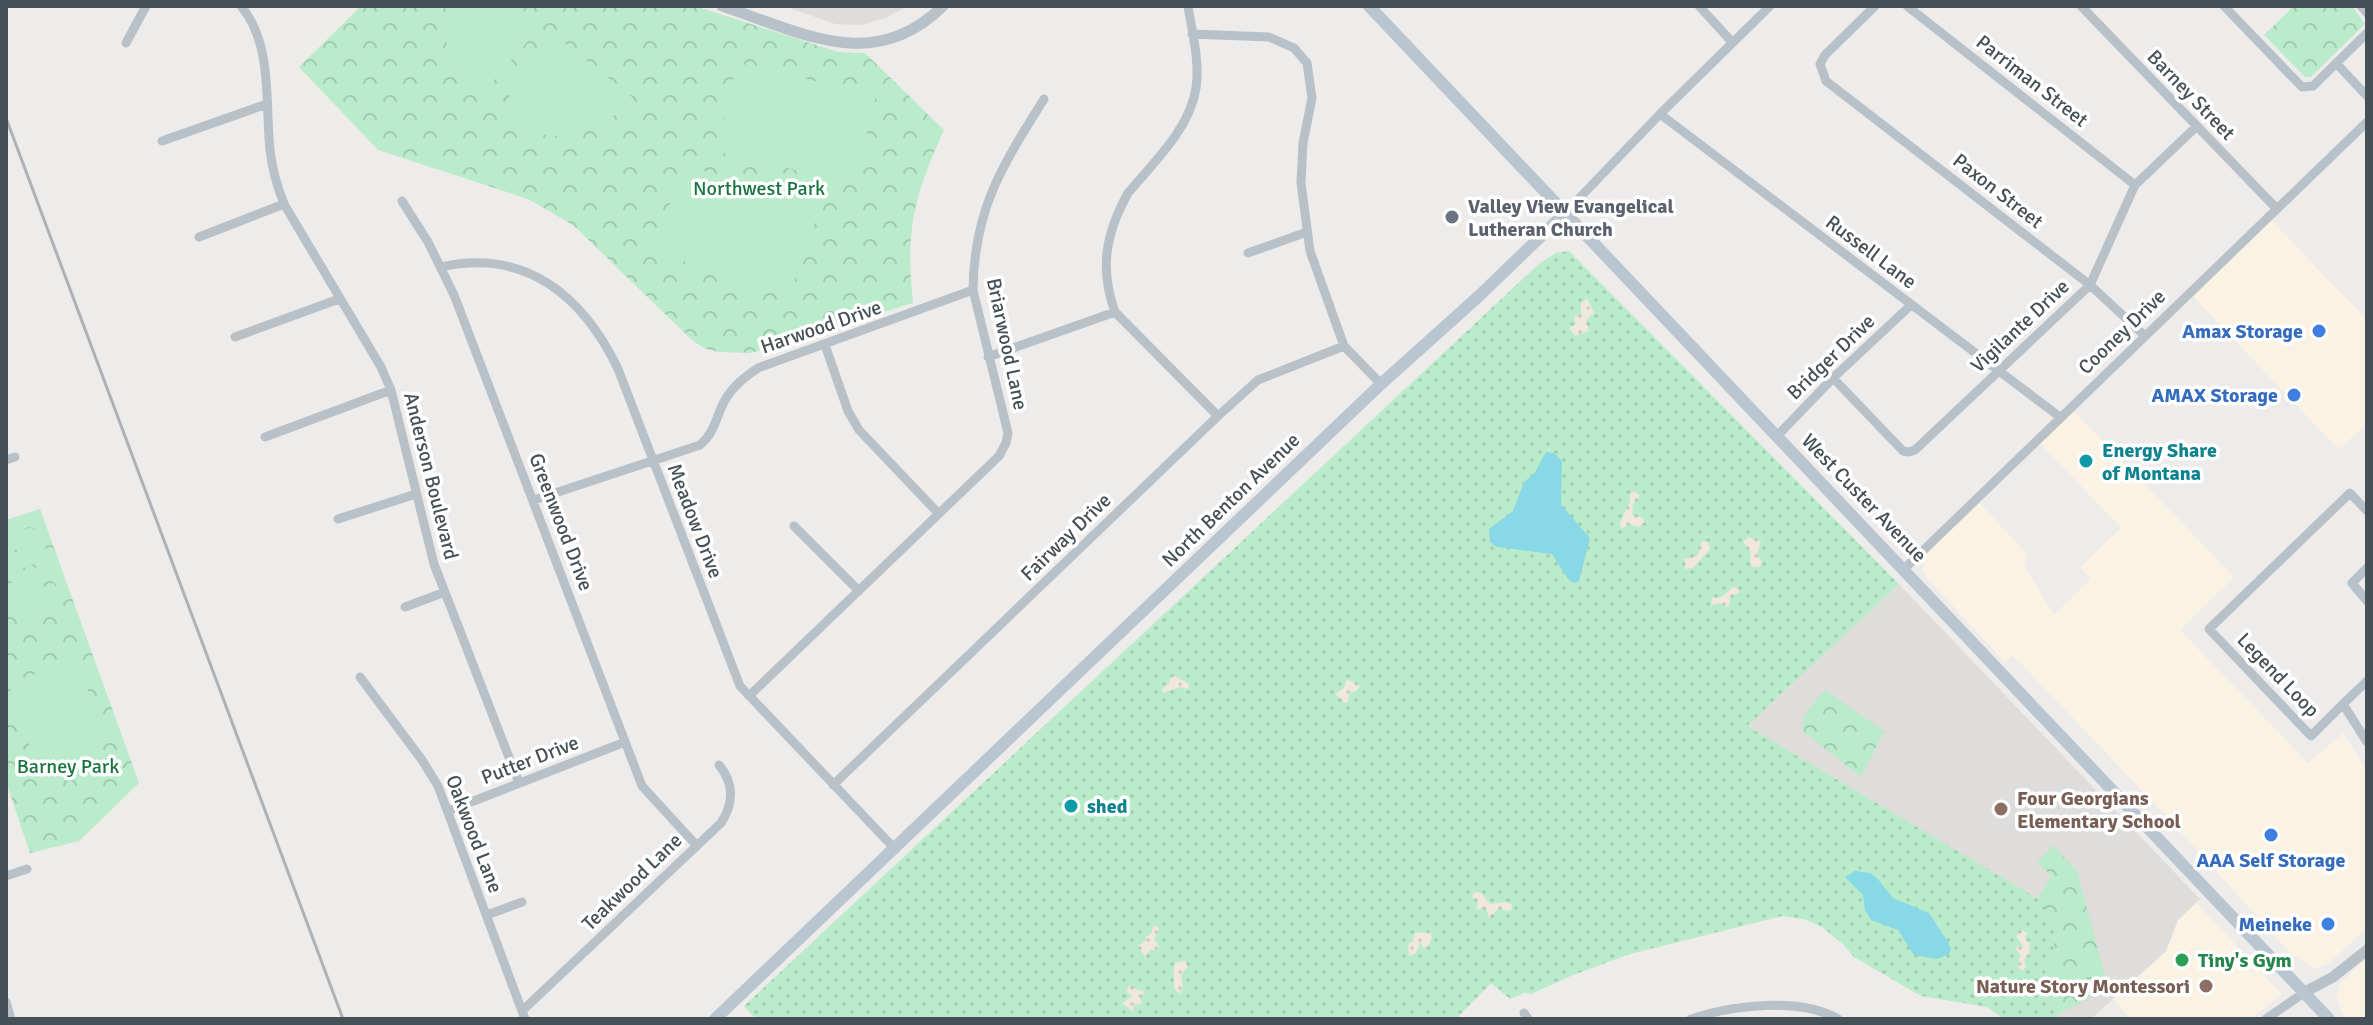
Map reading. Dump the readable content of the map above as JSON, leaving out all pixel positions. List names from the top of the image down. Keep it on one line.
{"streets":{"main road":["West Custer Avenue","North Benton Avenue"],"street":["Parriman Street","Barney Street","Paxon Street","Russell Lane","Vigilante Drive","Harwood Drive","Cooney Drive","Briarwood Lane","Bridger Drive","Anderson Boulevard","Meadow Drive","Greenwood Drive","Fairway Drive","Legend Loop","Putter Drive","Oakwood Lane","Teakwood Lane"]},"crossings":[["Parriman Street","Vigilante Drive"],["Barney Street","Vigilante Drive"],["Barney Street","Cooney Drive"],["Paxon Street","Vigilante Drive"],["Paxon Street","Cooney Drive"],["Russell Lane","Vigilante Drive"],["Russell Lane","Cooney Drive"],["Russell Lane","Bridger Drive"],["Russell Lane","North Benton Avenue"],["Vigilante Drive","Bridger Drive"],["Harwood Drive","Briarwood Lane"],["Harwood Drive","Meadow Drive"],["Harwood Drive","Greenwood Drive"],["Cooney Drive","West Custer Avenue"],["Briarwood Lane","Meadow Drive"],["Bridger Drive","West Custer Avenue"],["Anderson Boulevard","Putter Drive"],["West Custer Avenue","North Benton Avenue"],["North Benton Avenue","Meadow Drive"],["Meadow Drive","Greenwood Drive"],["Meadow Drive","Fairway Drive"],["Greenwood Drive","Putter Drive"],["Greenwood Drive","Teakwood Lane"],["Putter Drive","Oakwood Lane"],["Oakwood Lane","Teakwood Lane"]],"parks":["Northwest Park","Barney Park"],"places":["Valley View Evangelical Lutheran Church","Amax Storage","AMAX Storage","Energy Share of Montana","shed","Four Georgians Elementary School","AAA Self Storage","Meineke","Tiny's Gym","Nature Story Montessori"]}
